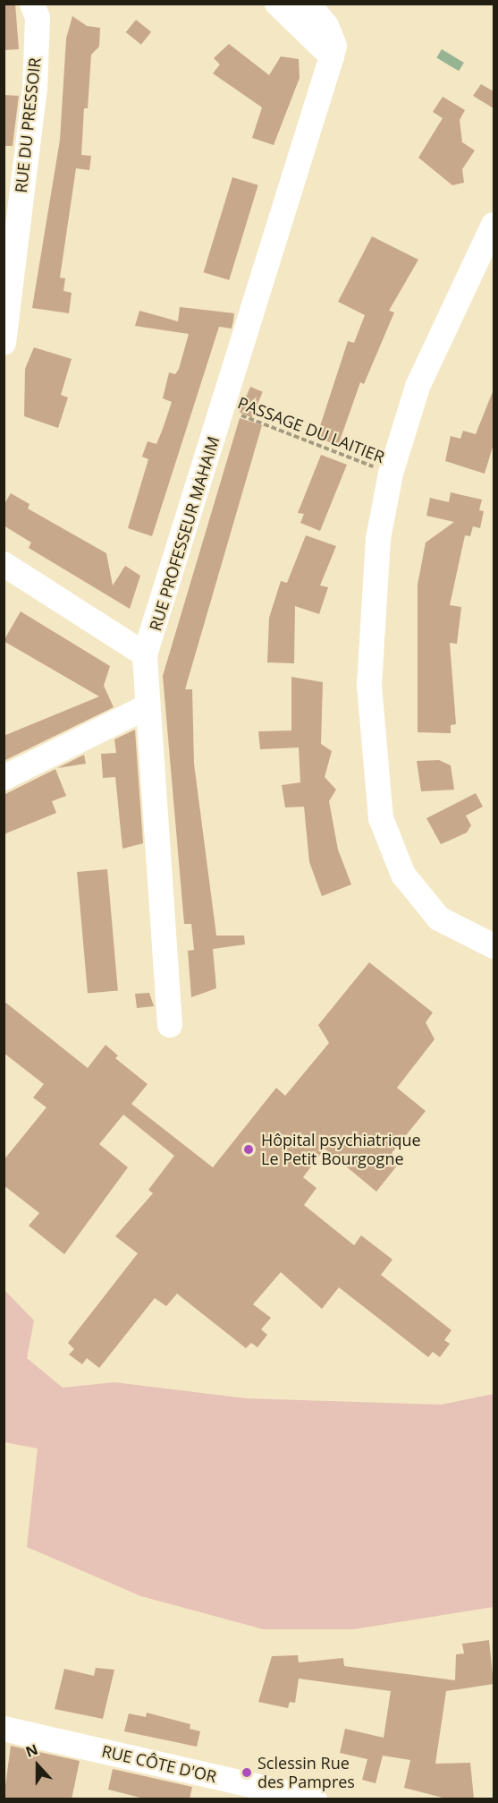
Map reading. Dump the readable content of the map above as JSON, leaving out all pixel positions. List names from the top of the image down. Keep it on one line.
{"streets":{"street":["RUE DU PRESSOIR","RUE PROFESSEUR MAHAIM","RUE CÔTE D'OR"],"path":["PASSAGE DU LAITIER"]},"crossings":[["PASSAGE DU LAITIER","RUE PROFESSEUR MAHAIM"]],"places":["Hôpital psychiatrique Le Petit Bourgogne","Sclessin Rue des Pampres"],"north":"top"}
